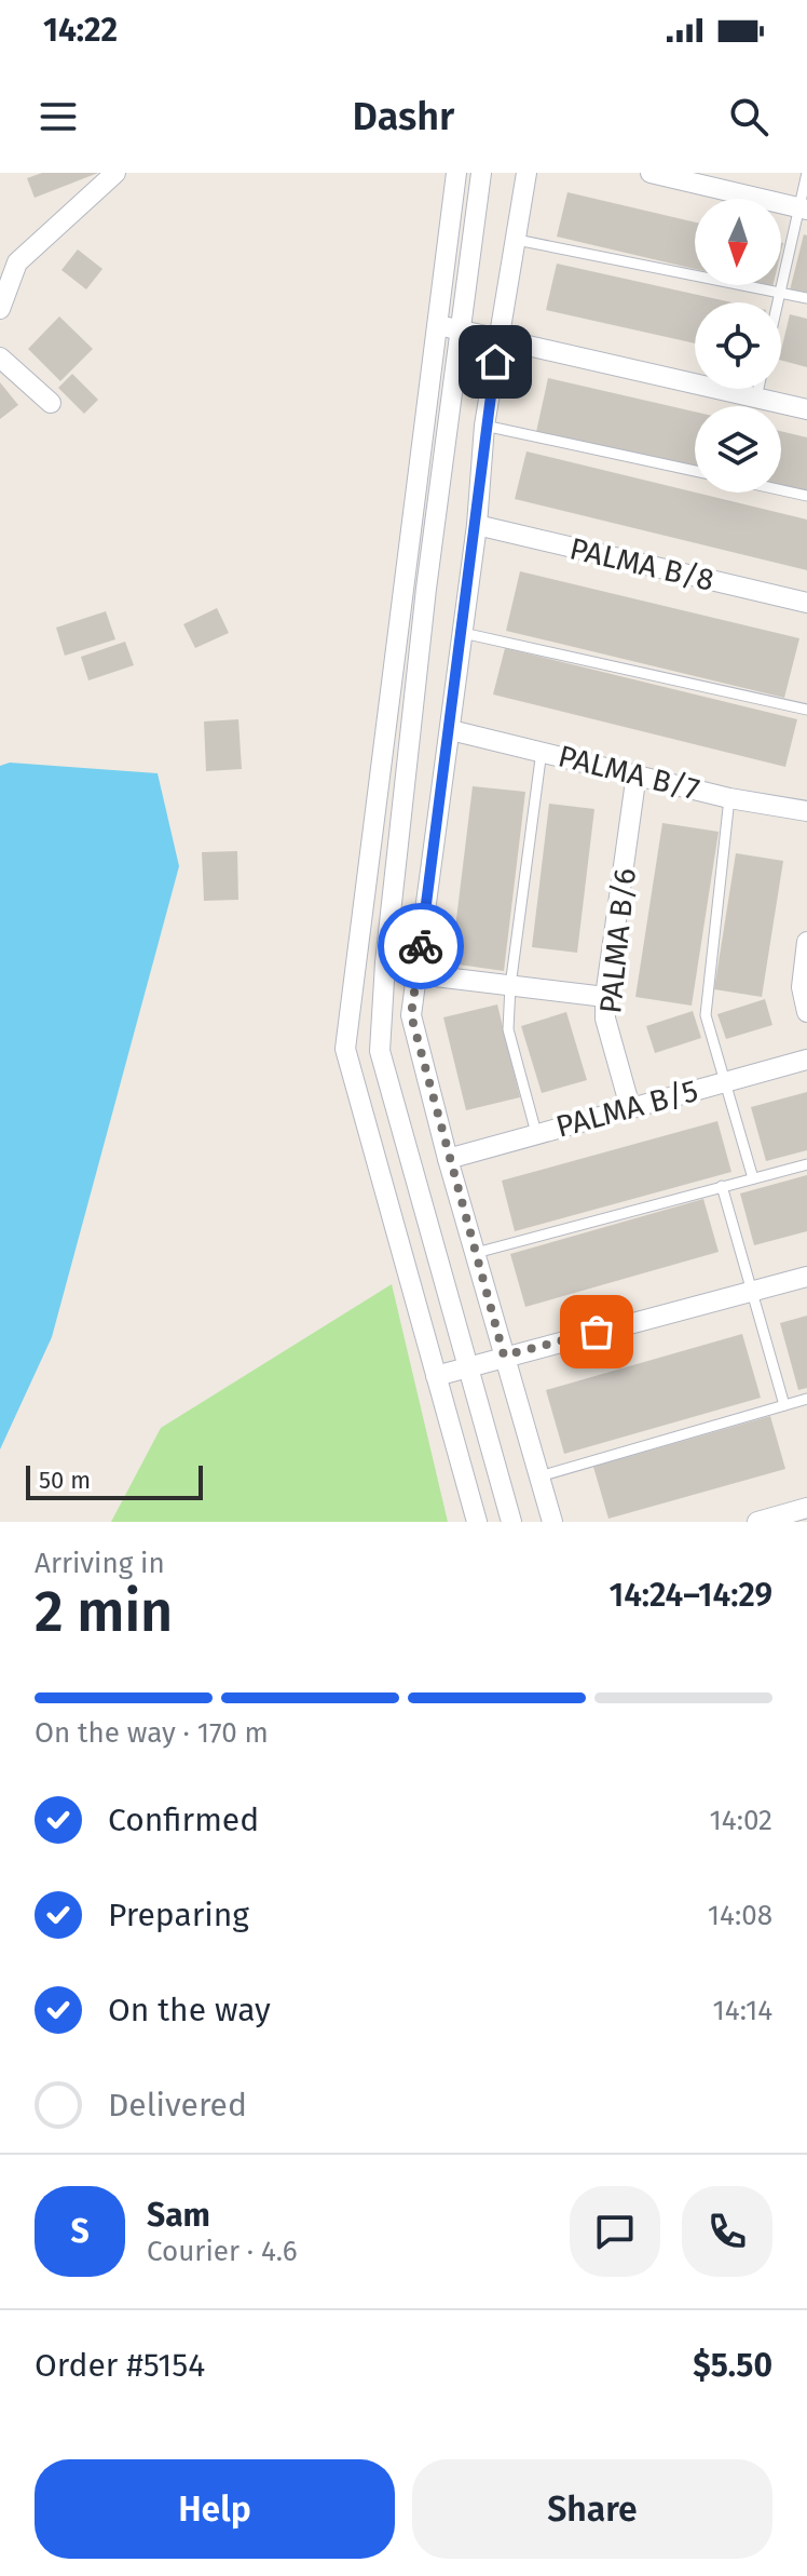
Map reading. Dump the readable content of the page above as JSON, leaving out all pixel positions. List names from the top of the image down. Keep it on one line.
{"streets":{"street":["PALMA B/8","PALMA B/7","PALMA B/6","PALMA B/5"]},"crossings":[["PALMA B/7","PALMA B/6"],["PALMA B/6","PALMA B/5"]],"scale_bar":"50 m","north":"bottom","page":{"status":"14:22","header":"Dashr","scale":"50 m","heading":["2 min","Arriving in","14:24–14:29"],"panel":["Sam","Courier · 4.6","Order #5154","$5.50"],"bar":"On the way · 170 m","list":[["Confirmed","14:02"],["Preparing","14:08"],["On the way","14:14"],"Delivered"],"round":"S","buttons":["Help","Share"]}}
